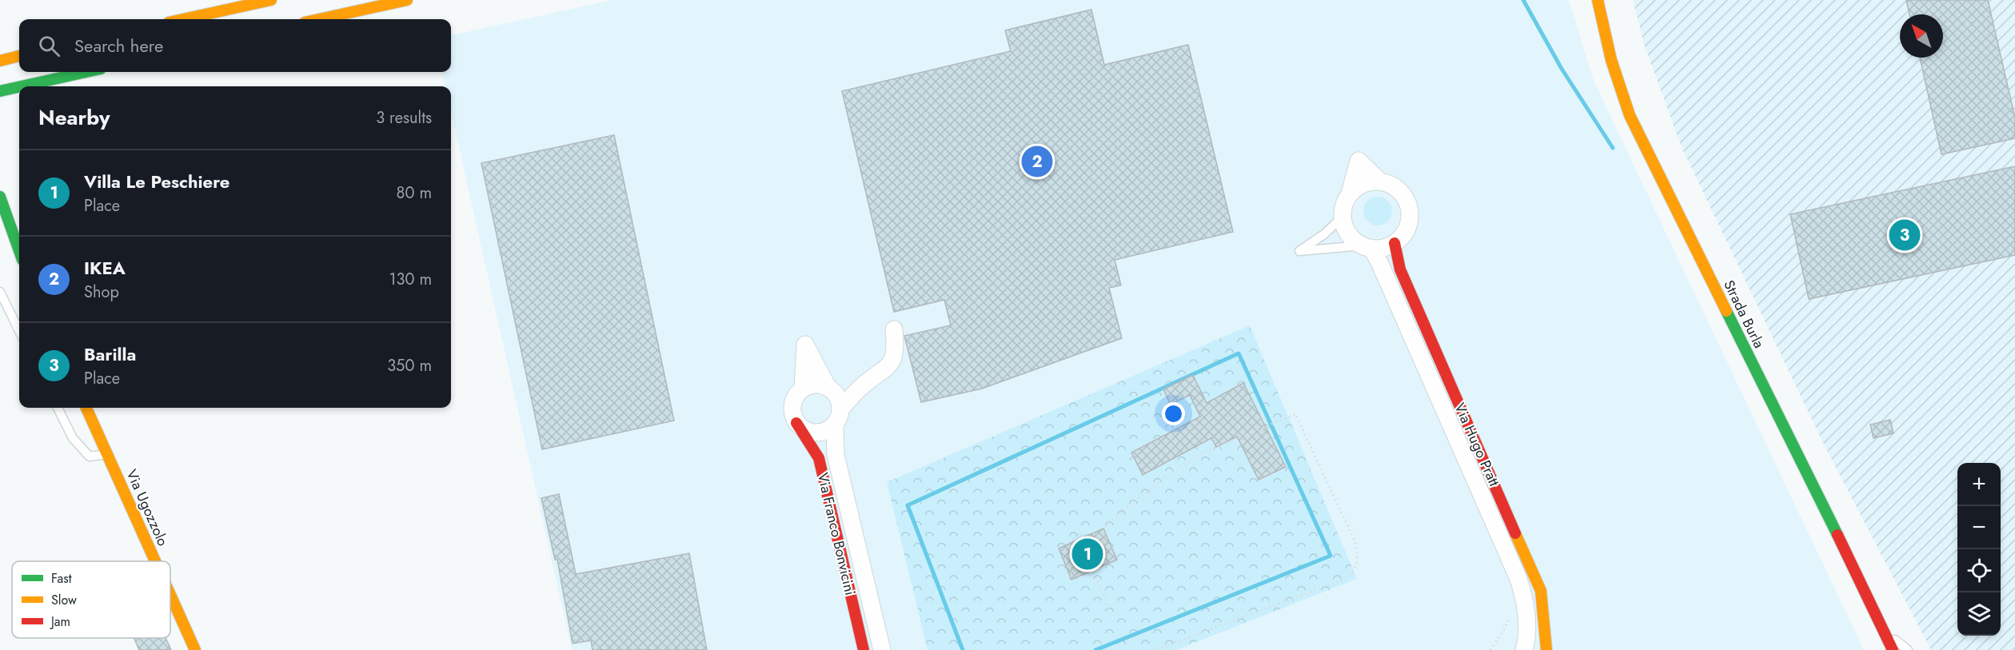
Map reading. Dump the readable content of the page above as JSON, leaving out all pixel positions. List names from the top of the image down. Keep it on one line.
{"streets":{"main road":["Strada Burla","Via Hugo Pratt","Via Ugozzolo","Via Franco Bonvicini"]},"legend":["Fast","Slow","Jam"],"north":"top left","page":{"search":"Search here","heading":["Nearby","3 results"],"pins":["2","3","1"],"list":[{"mark":"1","name":"Villa Le Peschiere","note":"Place","value":"80 m"},{"mark":"2","name":"IKEA","note":"Shop","value":"130 m"},{"mark":"3","name":"Barilla","note":"Place","value":"350 m"}],"map_buttons":["+","−"]}}
